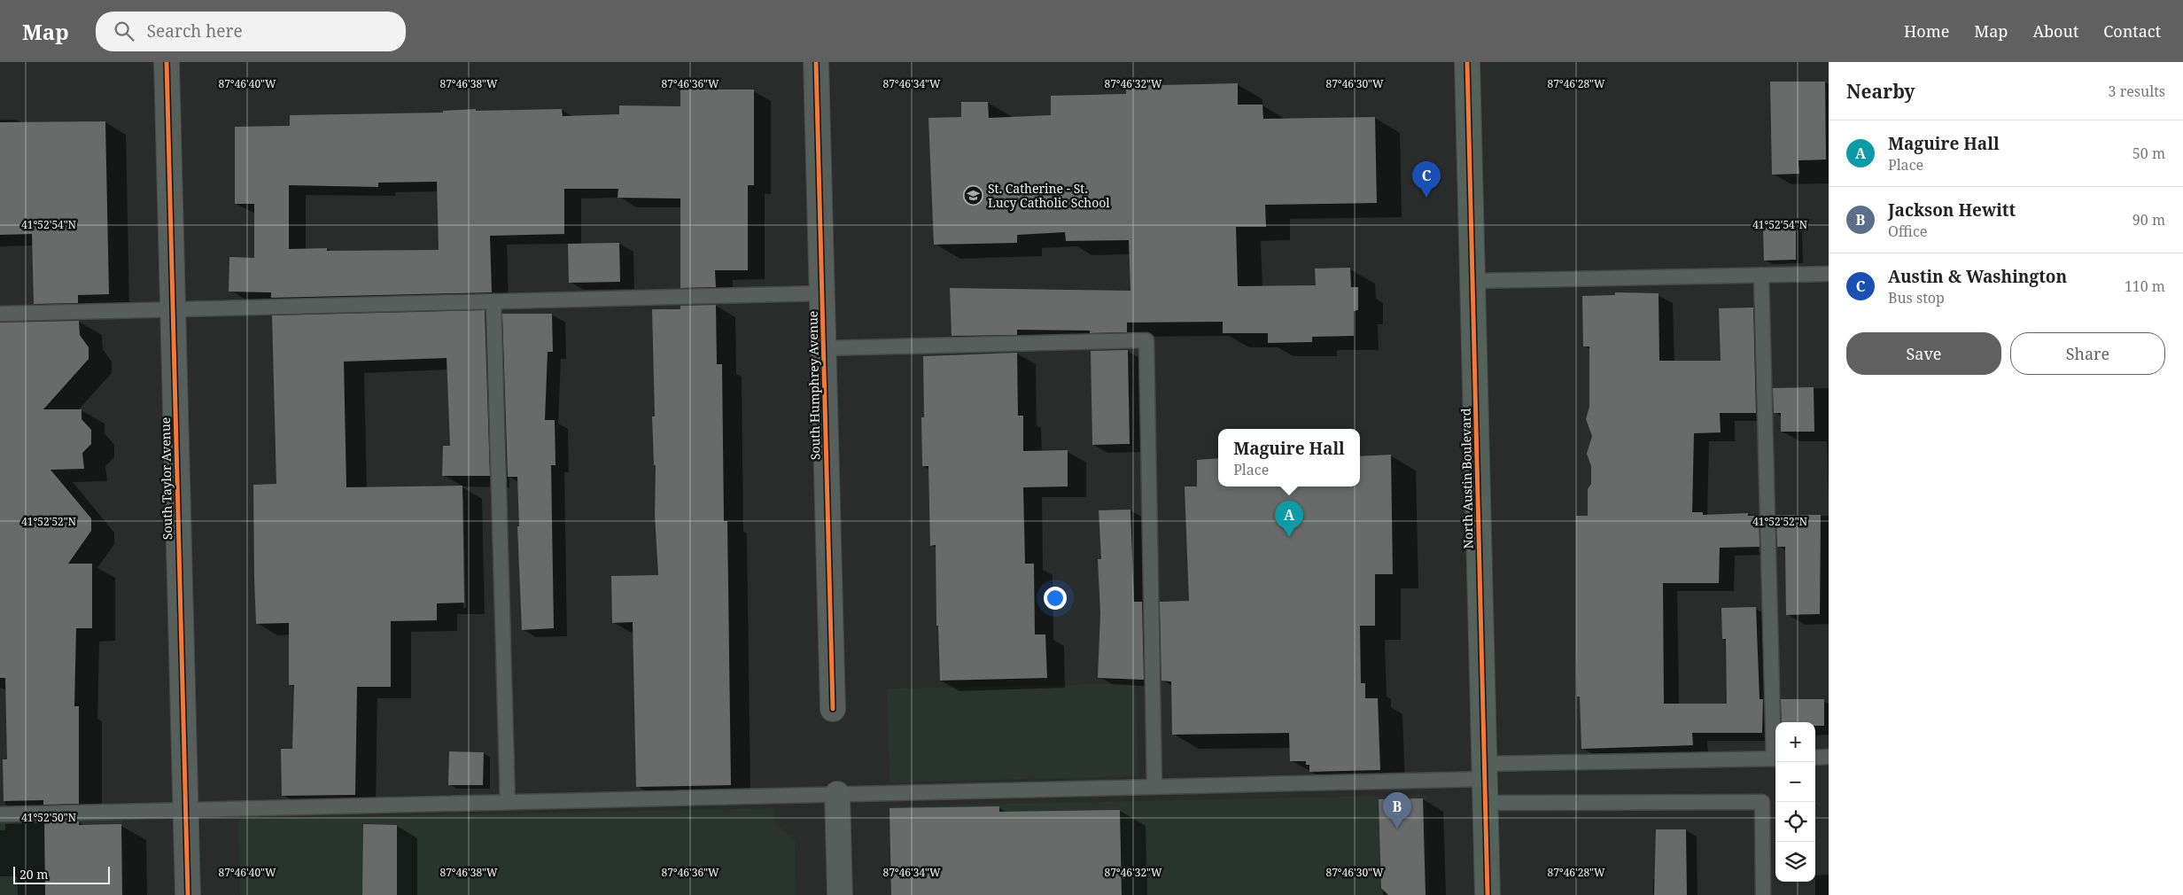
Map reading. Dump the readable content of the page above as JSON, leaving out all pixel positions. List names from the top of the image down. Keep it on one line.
{"streets":{"street":["South Humphrey Avenue","South Taylor Avenue","North Austin Boulevard"]},"places":{"school or university":["St. Catherine - St. Lucy Catholic School"]},"scale_bar":"20 m","page":{"header":"Map","search":"Search here","nav":["Home","Map","About","Contact"],"heading":["Nearby","3 results"],"list":[{"mark":"A","name":"Maguire Hall","note":"Place","value":"50 m"},{"mark":"B","name":"Jackson Hewitt","note":"Office","value":"90 m"},{"mark":"C","name":"Austin & Washington","note":"Bus stop","value":"110 m"}],"pins":["C","A","B"],"buttons":["Save","Share"],"popup":["Maguire Hall","Place"],"map_buttons":["+","−"],"scale":"20 m"},"coordinates":["87°46'40\"W","87°46'38\"W","87°46'36\"W","87°46'34\"W","87°46'32\"W","87°46'30\"W","87°46'28\"W","41°52'54\"N","41°52'52\"N","41°52'50\"N"]}
